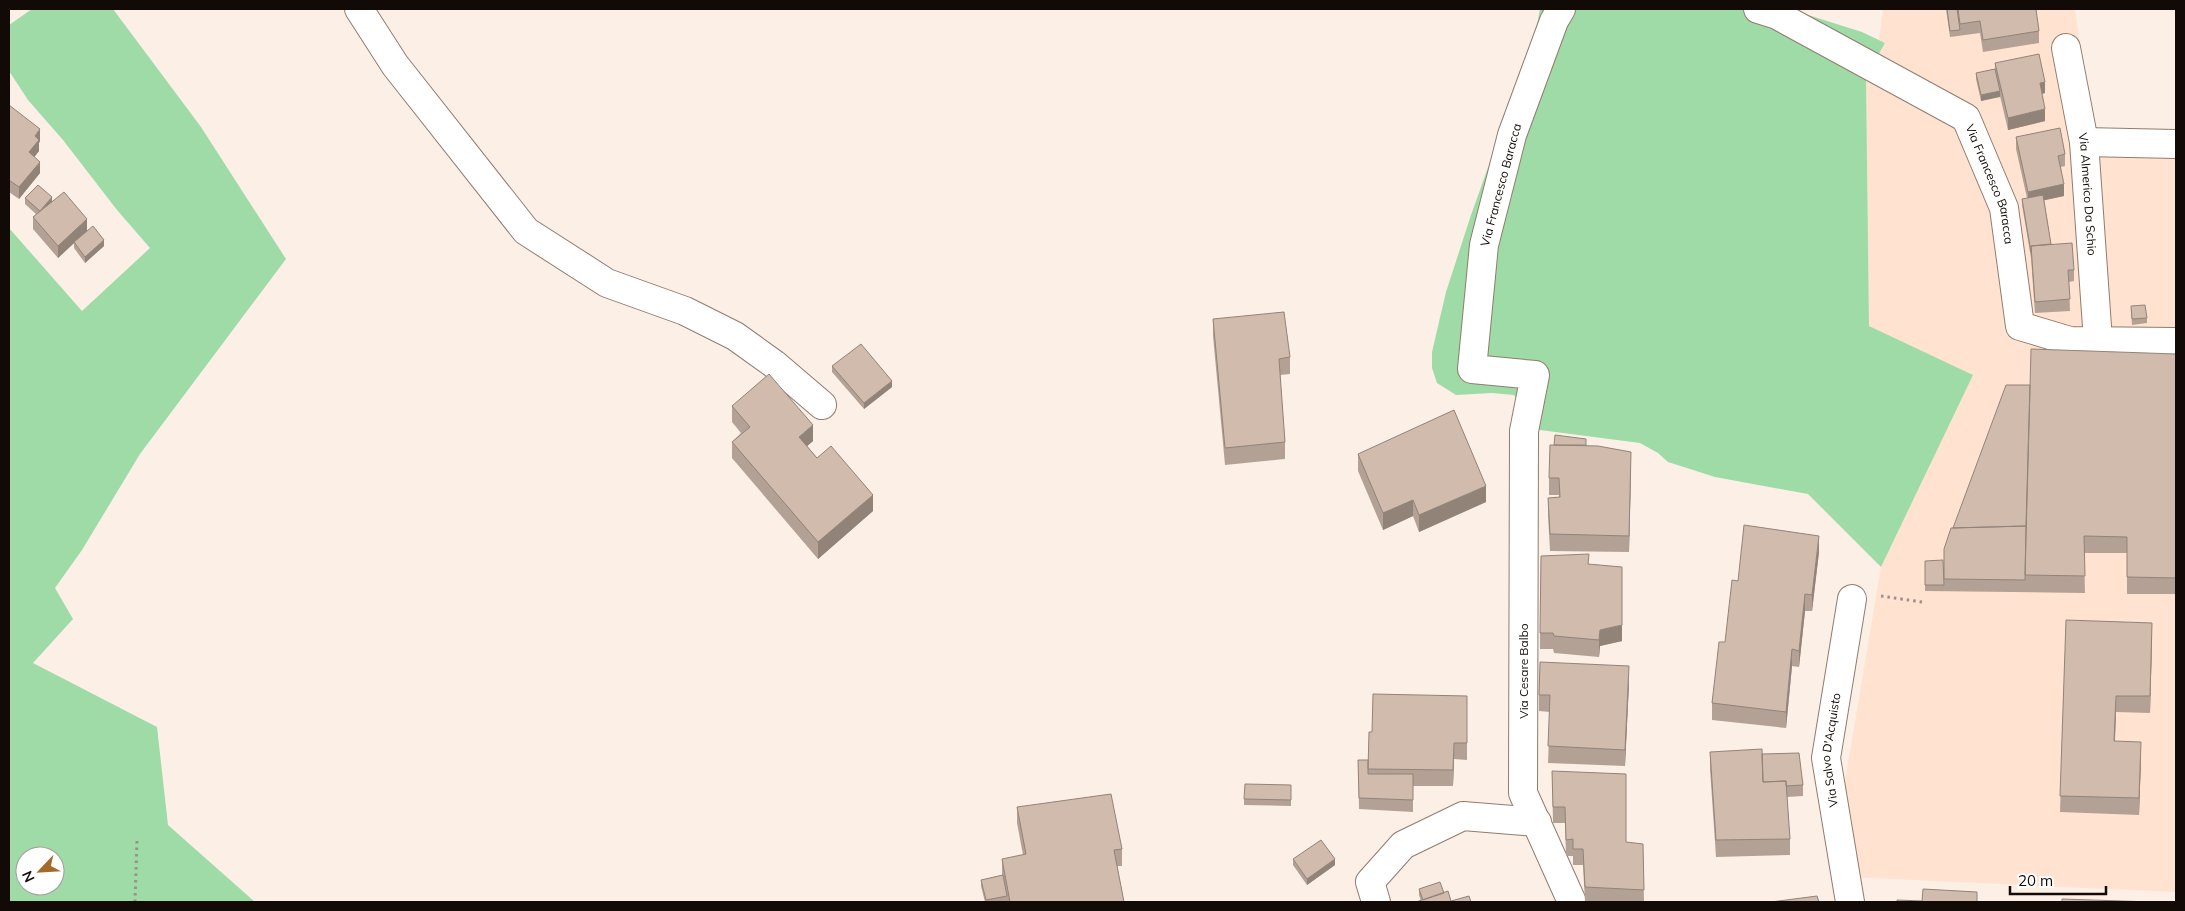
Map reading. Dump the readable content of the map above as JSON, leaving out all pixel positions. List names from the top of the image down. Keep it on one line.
{"streets":{"street":["Via Francesco Baracca","Via Almerico Da Schio","Via Cesare Balbo","Via Salvo D'Acquisto"]},"crossings":[["Via Francesco Baracca","Via Almerico Da Schio"],["Via Francesco Baracca","Via Cesare Balbo"]],"scale_bar":"20 m","north":"bottom left"}
